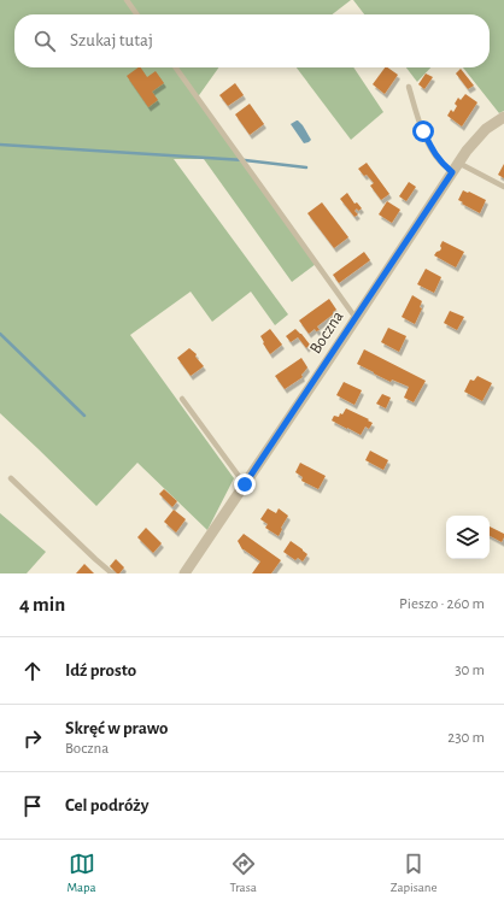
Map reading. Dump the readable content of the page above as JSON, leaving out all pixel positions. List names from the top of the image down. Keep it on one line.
{"streets":{"street":["Boczna"]},"page":{"search":"Szukaj tutaj","heading":["4 min","Pieszo · 260 m"],"list":[["Idź prosto","30 m"],["Skręć w prawo","Boczna","230 m"],"Cel podróży"],"nav":["Mapa","Trasa","Zapisane"]}}
